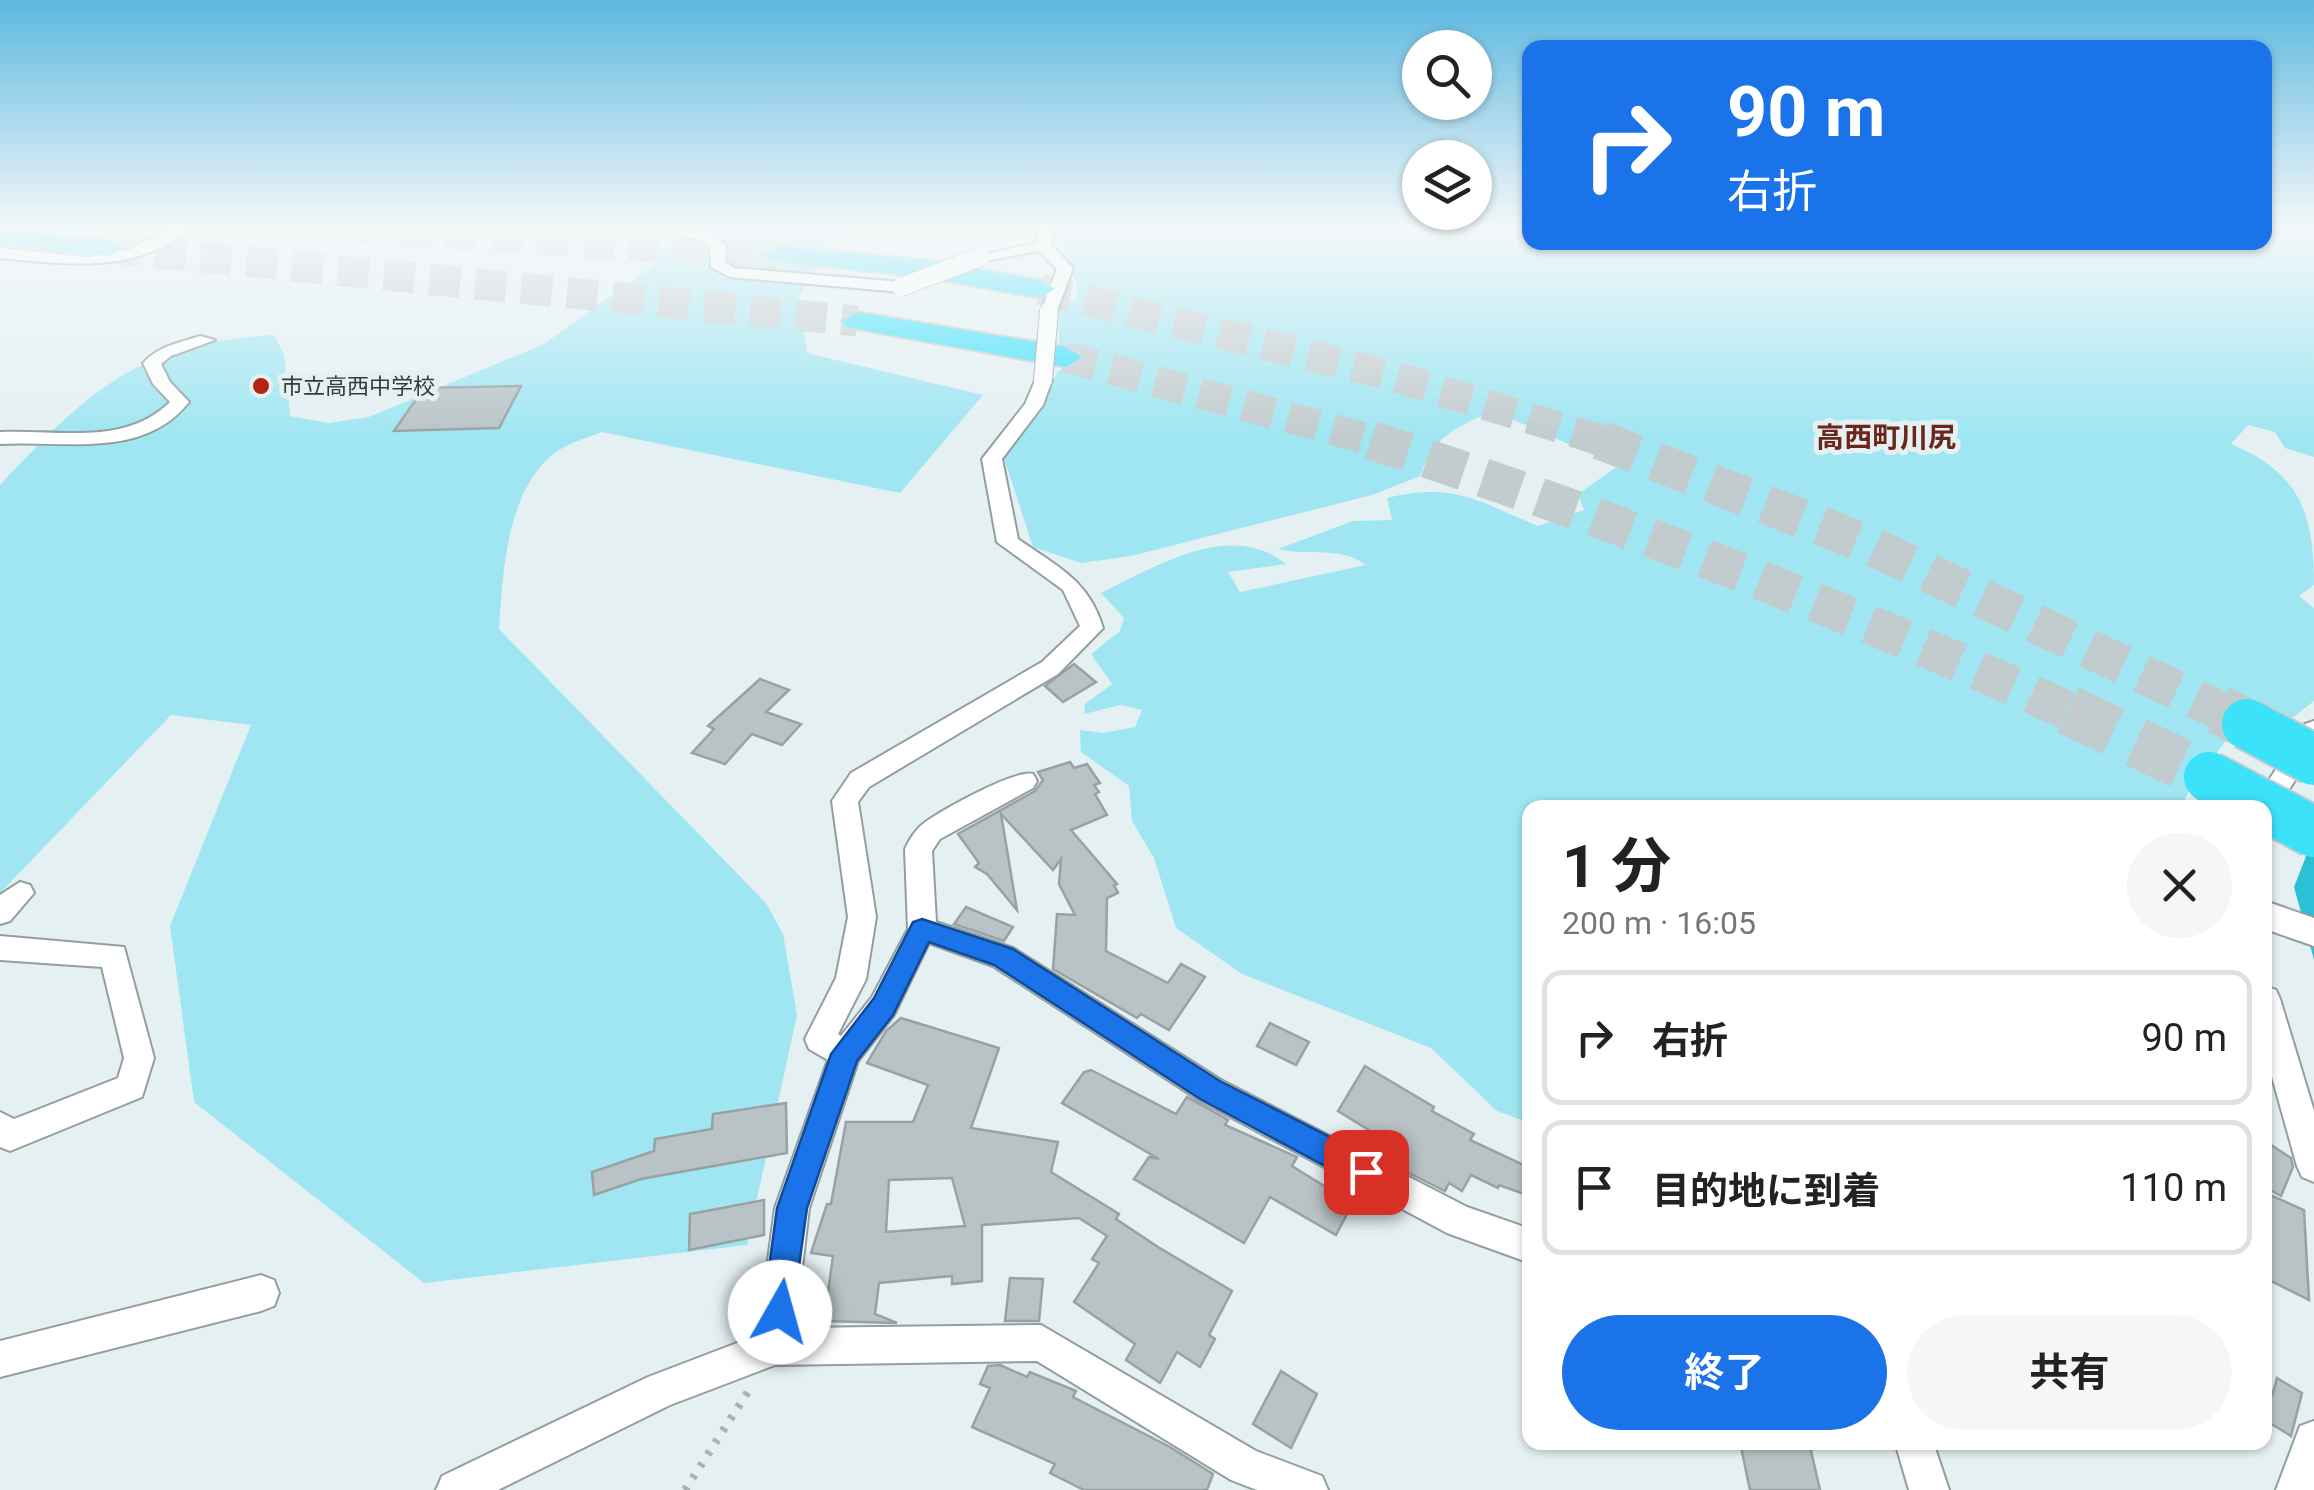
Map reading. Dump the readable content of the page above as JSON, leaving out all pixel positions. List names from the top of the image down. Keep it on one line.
{"districts":["高西町川尻"],"places":["市立高西中学校"],"page":{"turn":["90 m","右折"],"heading":["1 分","200 m · 16:05"],"list":[{"name":"右折","value":"90 m"},{"name":"目的地に到着","value":"110 m"}],"buttons":["終了","共有"]}}
